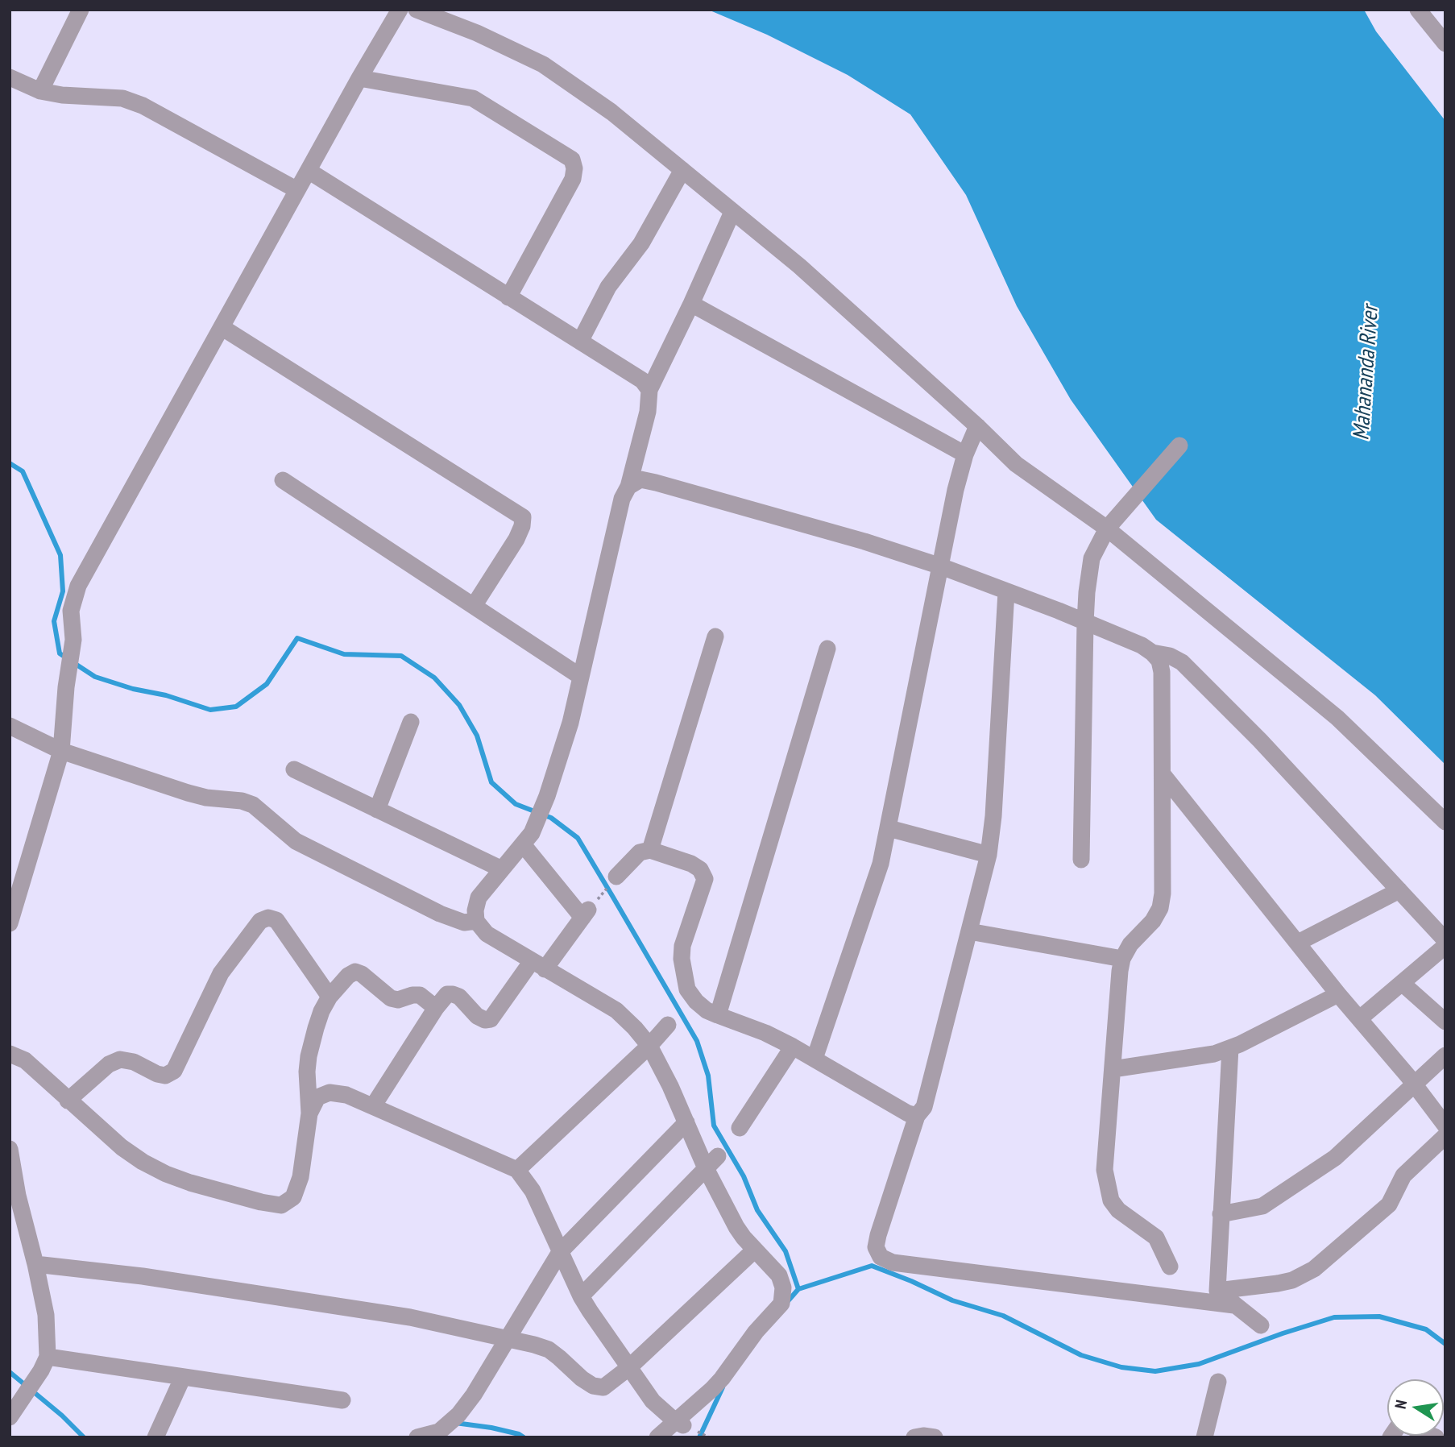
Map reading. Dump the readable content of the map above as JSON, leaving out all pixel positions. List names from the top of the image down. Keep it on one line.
{"water":["Mahananda River"],"north":"left"}
